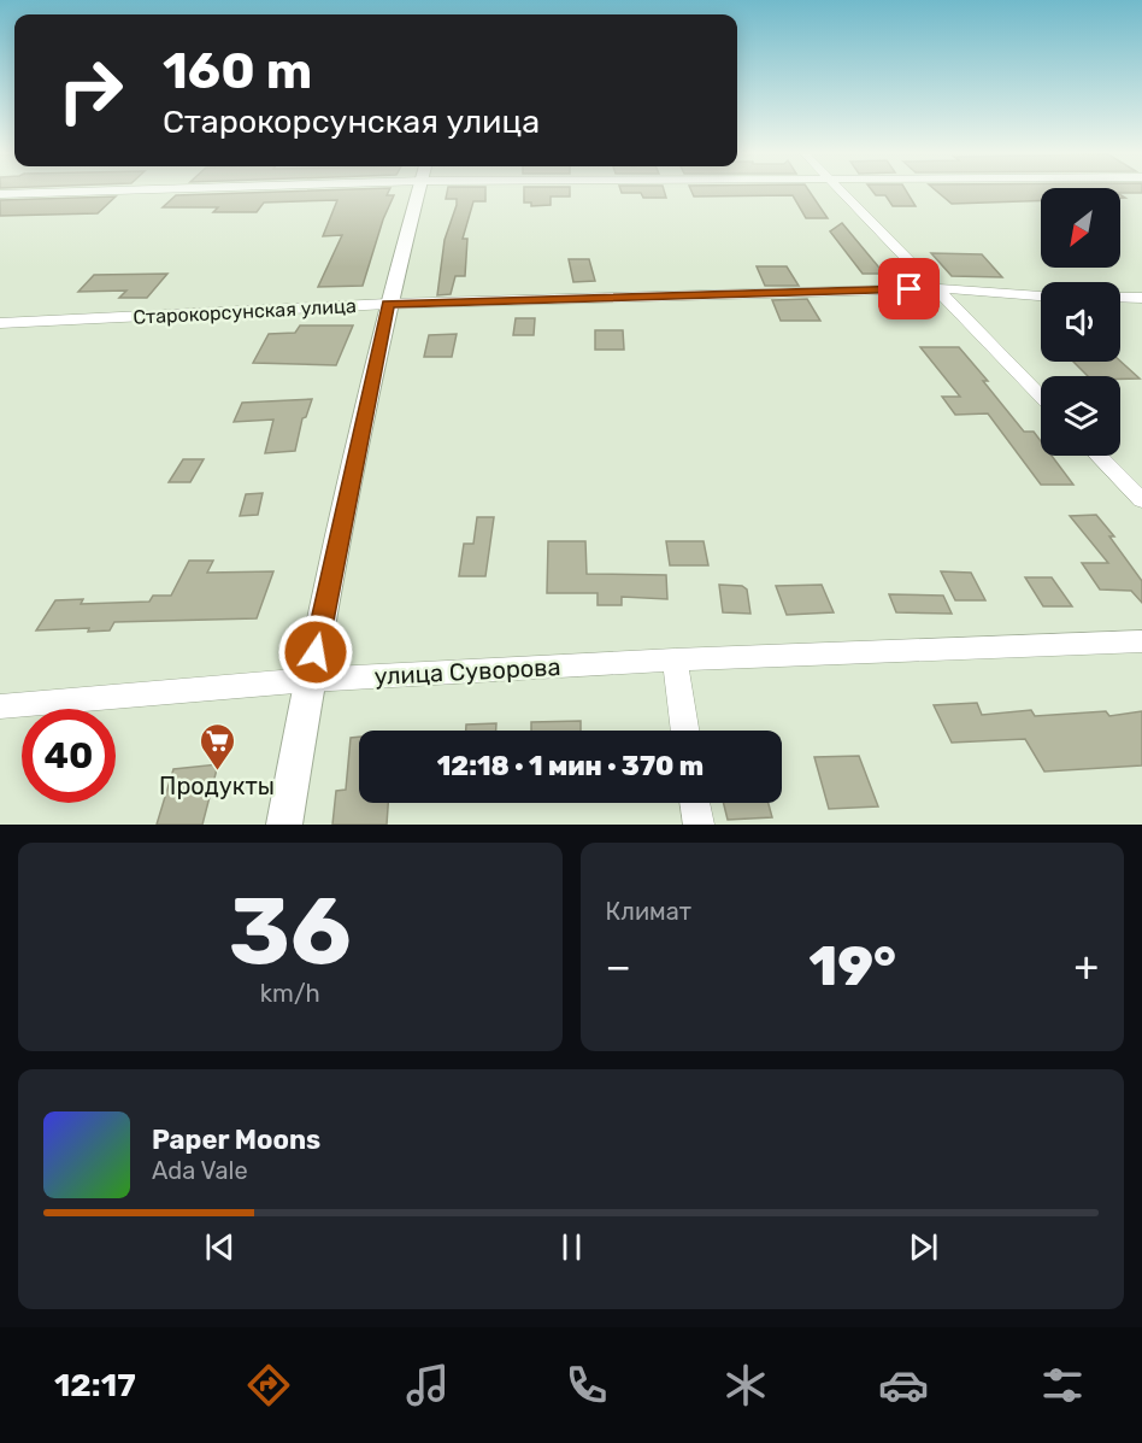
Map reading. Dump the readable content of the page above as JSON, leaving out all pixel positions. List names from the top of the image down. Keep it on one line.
{"streets":{"street":["Старокорсунская улица","улица Суворова"]},"places":{"supermarket":["Продукты"]},"north":"bottom left","page":{"turn":["160 m","Старокорсунская улица"],"limit":"40","trip":"12:18 · 1 мин · 370 m","tile":[["36","km/h"],"Климат"],"heat":["−","19°","+"],"song":["Paper Moons","Ada Vale"],"tabs":"12:17"}}
